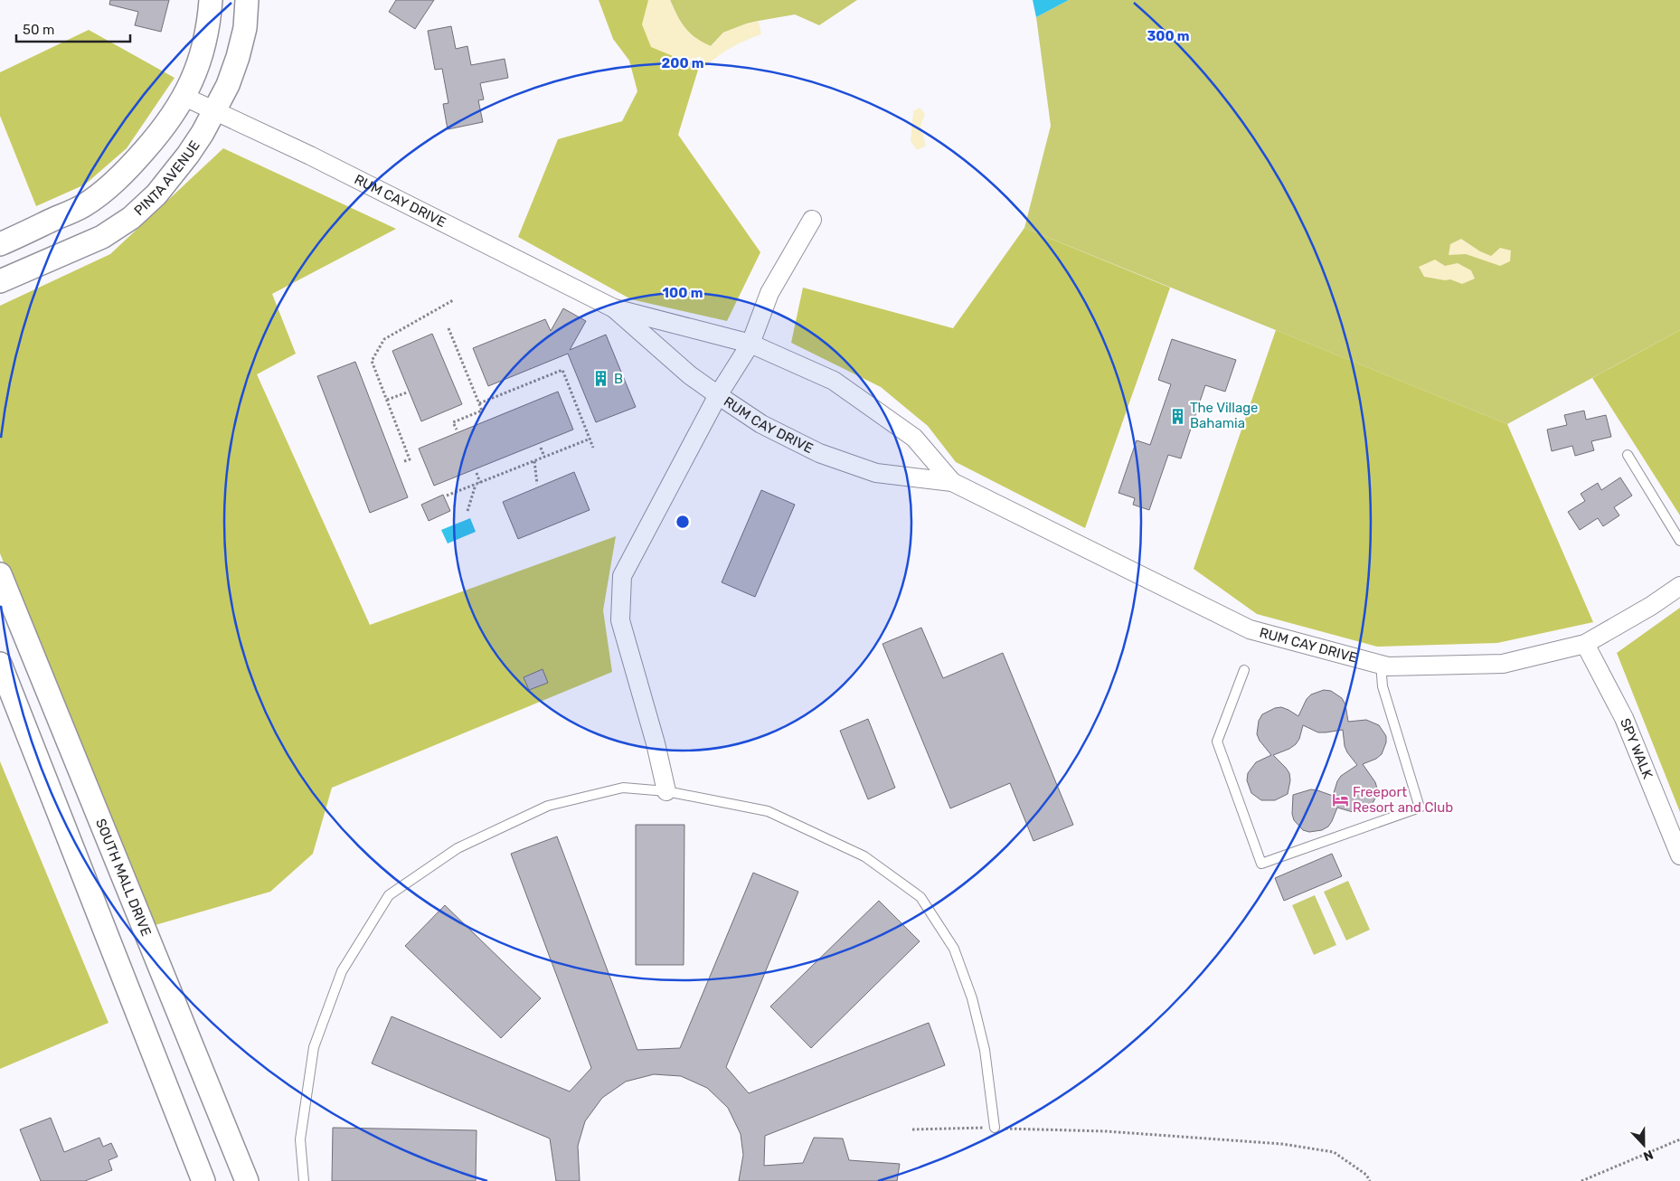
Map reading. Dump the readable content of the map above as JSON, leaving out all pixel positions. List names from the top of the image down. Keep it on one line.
{"streets":{"street":["PINTA AVENUE","RUM CAY DRIVE","SPY WALK","SOUTH MALL DRIVE"]},"crossings":[["PINTA AVENUE","RUM CAY DRIVE"],["RUM CAY DRIVE","SPY WALK"]],"places":{"building":["B","The Village Bahamia"],"hotel":["Freeport Resort and Club"]},"scale_bar":"50 m","north":"bottom","rings":["300 m","200 m","100 m"]}
